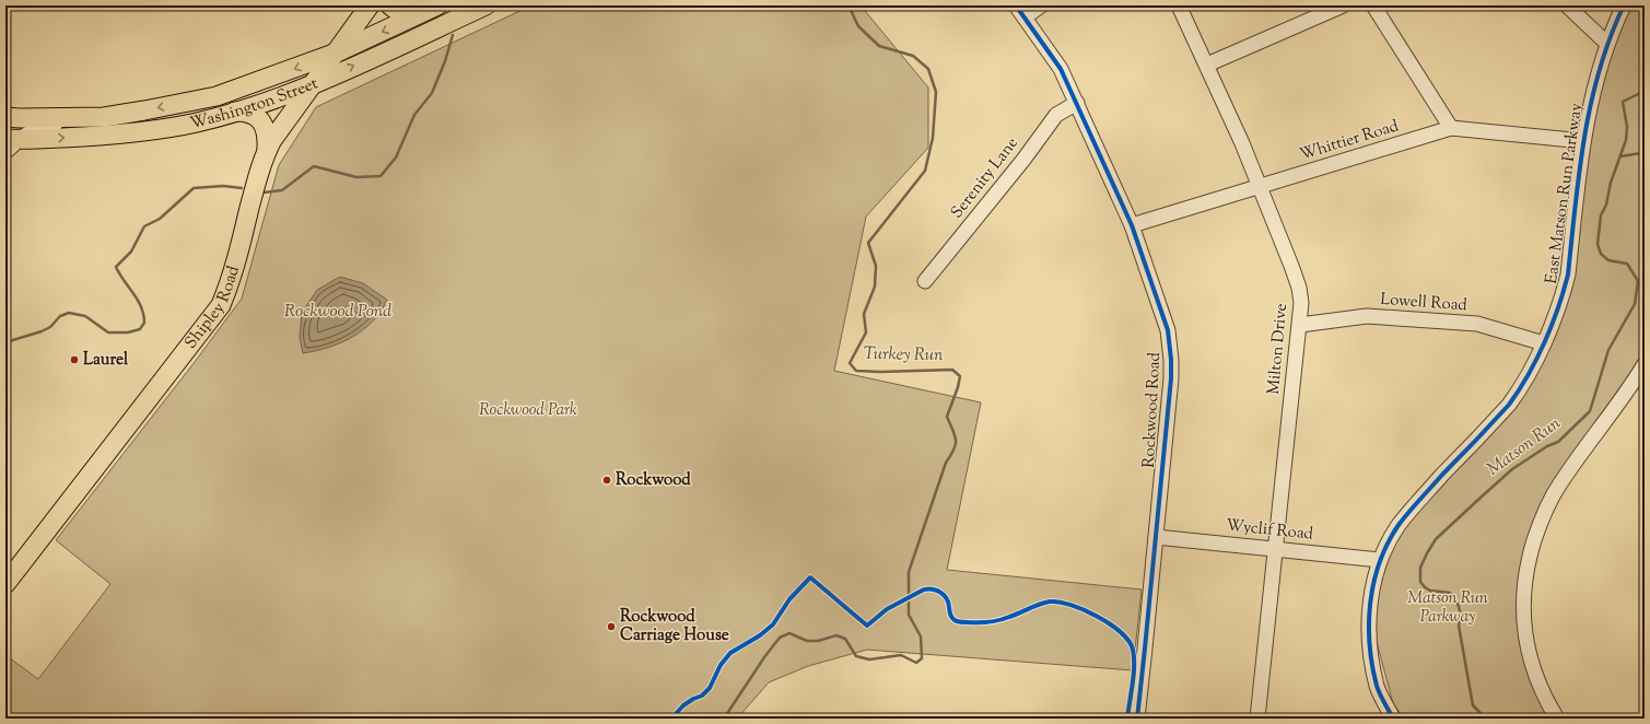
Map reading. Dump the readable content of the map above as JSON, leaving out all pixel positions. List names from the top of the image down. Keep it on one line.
{"streets":{"main road":["Washington Street","Shipley Road"],"street":["Whittier Road","Serenity Lane","East Matson Run Parkway","Lowell Road","Milton Drive","Rockwood Road","Wyclif Road"]},"crossings":[["Washington Street","Shipley Road"],["Whittier Road","East Matson Run Parkway"],["Whittier Road","Milton Drive"],["Whittier Road","Rockwood Road"],["Serenity Lane","Rockwood Road"],["East Matson Run Parkway","Lowell Road"],["East Matson Run Parkway","Wyclif Road"],["Lowell Road","Milton Drive"],["Milton Drive","Wyclif Road"],["Rockwood Road","Wyclif Road"]],"water":["Rockwood Pond","Turkey Run","Matson Run"],"parks":["Rockwood Park","Matson Run Parkway"],"places":["Laurel","Rockwood","Rockwood Carriage House"]}
